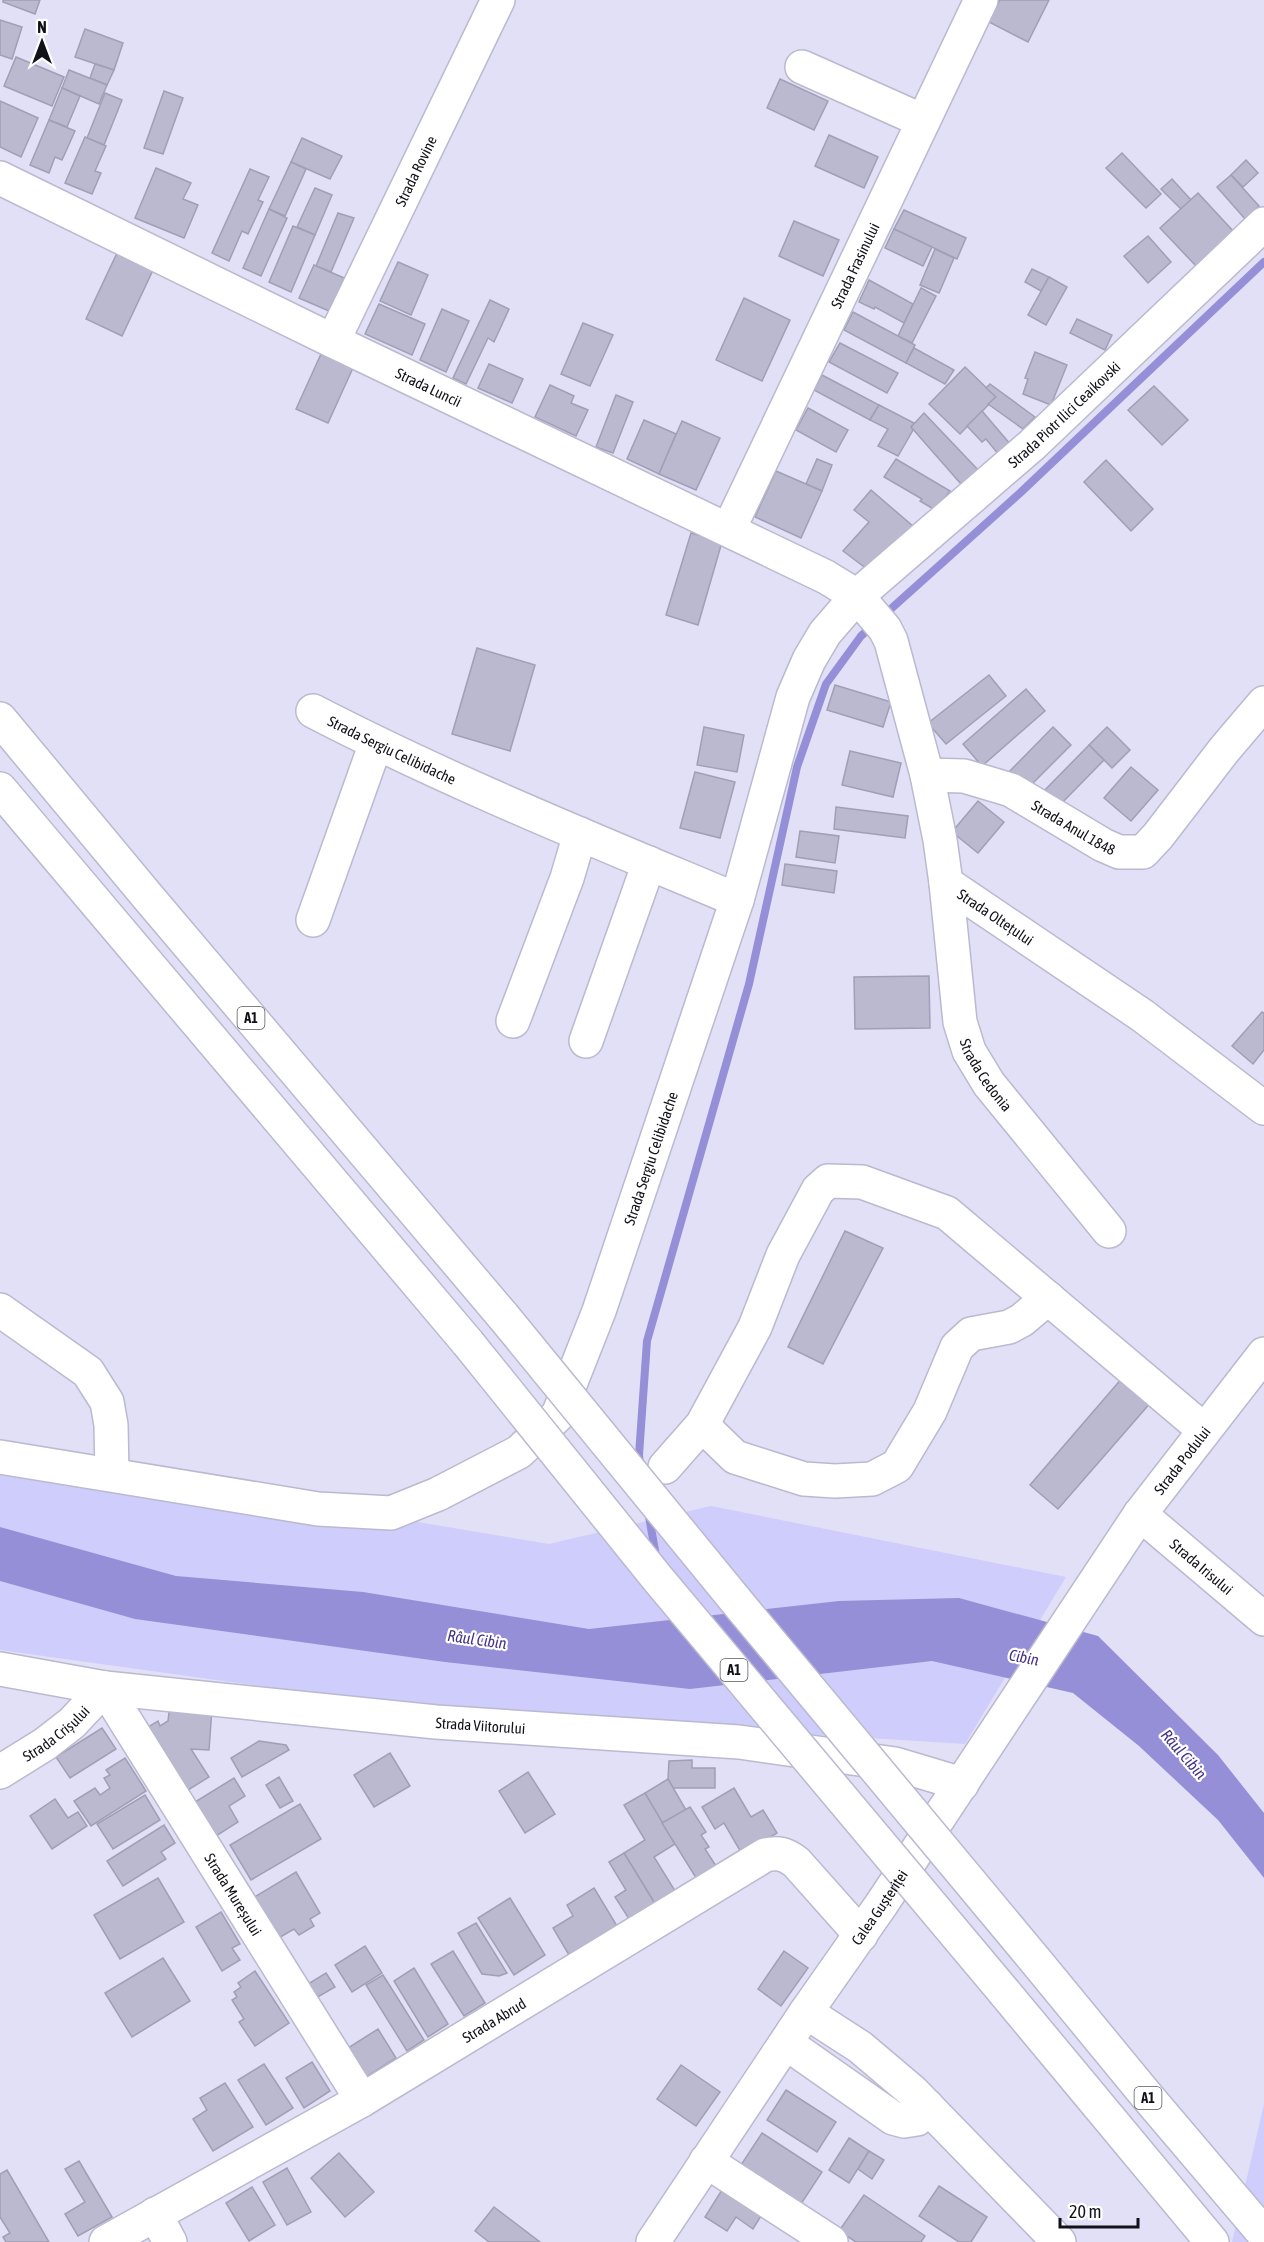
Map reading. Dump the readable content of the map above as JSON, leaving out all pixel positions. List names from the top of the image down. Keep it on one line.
{"streets":{"main road":["Strada Rovine","Strada Frasinului","Strada Luncii","Strada Piotr Ilici Ceaikovski","Strada Sergiu Celibidache","Strada Anul 1848","Strada Oltețului","A1","Strada Cedonia","Strada Podului","Strada Irisului","Strada Viitorului","Strada Crișului","Strada Mureșului","Calea Gușteriței","Strada Abrud"]},"crossings":[["Strada Rovine","Strada Luncii"],["Strada Frasinului","Strada Luncii"],["Strada Luncii","Strada Piotr Ilici Ceaikovski"],["Strada Luncii","Strada Sergiu Celibidache"],["Strada Luncii","Strada Oltețului"],["Strada Piotr Ilici Ceaikovski","Strada Sergiu Celibidache"],["Strada Piotr Ilici Ceaikovski","Strada Oltețului"],["Strada Sergiu Celibidache","Strada Oltețului"],["Strada Anul 1848","Strada Oltețului"],["Strada Oltețului","Strada Cedonia"],["Strada Podului","Strada Irisului"],["Strada Podului","Calea Gușteriței"],["Strada Viitorului","Strada Crișului"],["Strada Viitorului","Strada Mureșului"],["Strada Viitorului","Calea Gușteriței"],["Strada Crișului","Strada Mureșului"],["Strada Mureșului","Strada Abrud"],["Calea Gușteriței","Strada Abrud"]],"water":["Râul Cibin","Cibin"],"scale_bar":"20 m","north":"top"}
